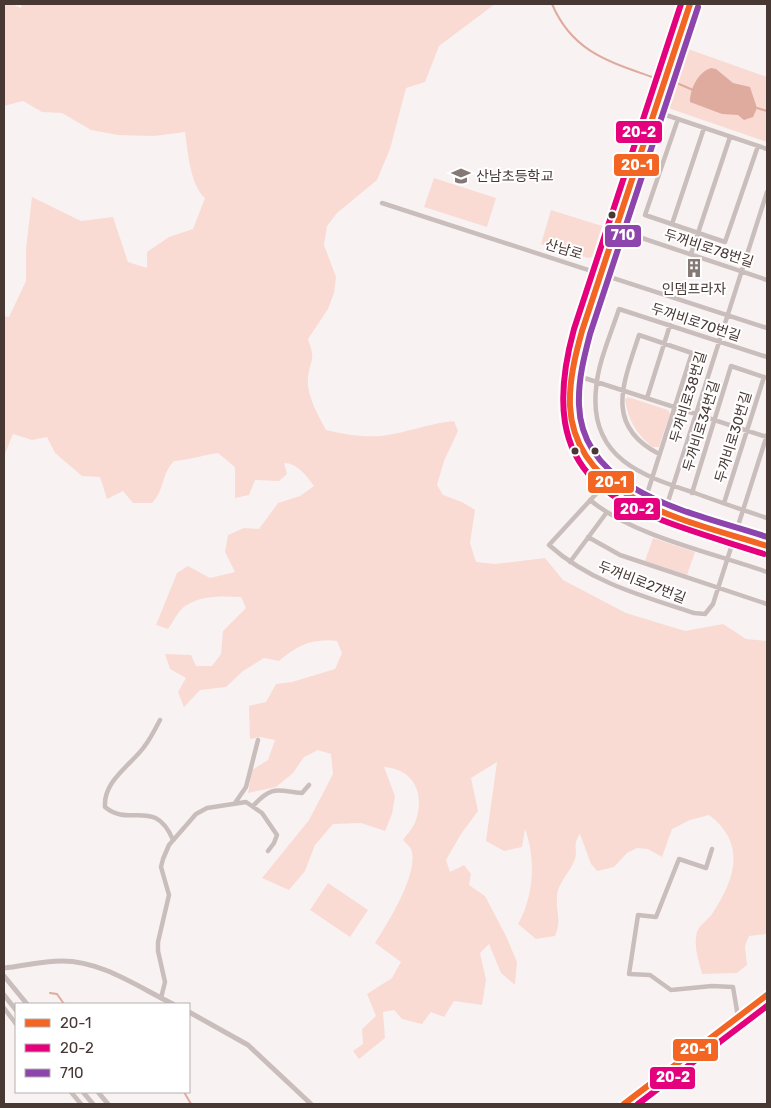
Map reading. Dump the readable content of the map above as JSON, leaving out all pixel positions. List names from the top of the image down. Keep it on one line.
{"streets":{"street":["두꺼비로78번길","산남로","두꺼비로70번길","두꺼비로38번길","두꺼비로34번길","두꺼비로30번길","두꺼비로27번길"]},"crossings":[["두꺼비로78번길","두꺼비로38번길"],["산남로","두꺼비로38번길"],["두꺼비로70번길","두꺼비로38번길"],["두꺼비로34번길","두꺼비로30번길"]],"places":{"school or university":["산남초등학교"],"building":["인뎀프라자"]},"lines":["transit line 20-1","transit line 20-2","transit line 710"],"legend":["20-1","20-2","710"]}
